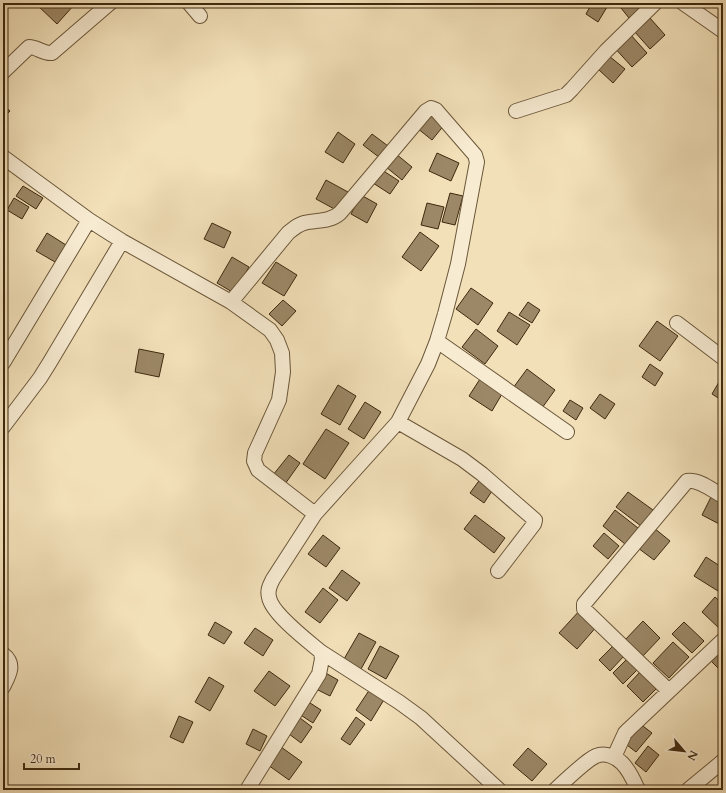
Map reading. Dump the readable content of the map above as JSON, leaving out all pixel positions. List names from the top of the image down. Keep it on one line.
{"scale_bar":"20 m","north":"bottom right"}
